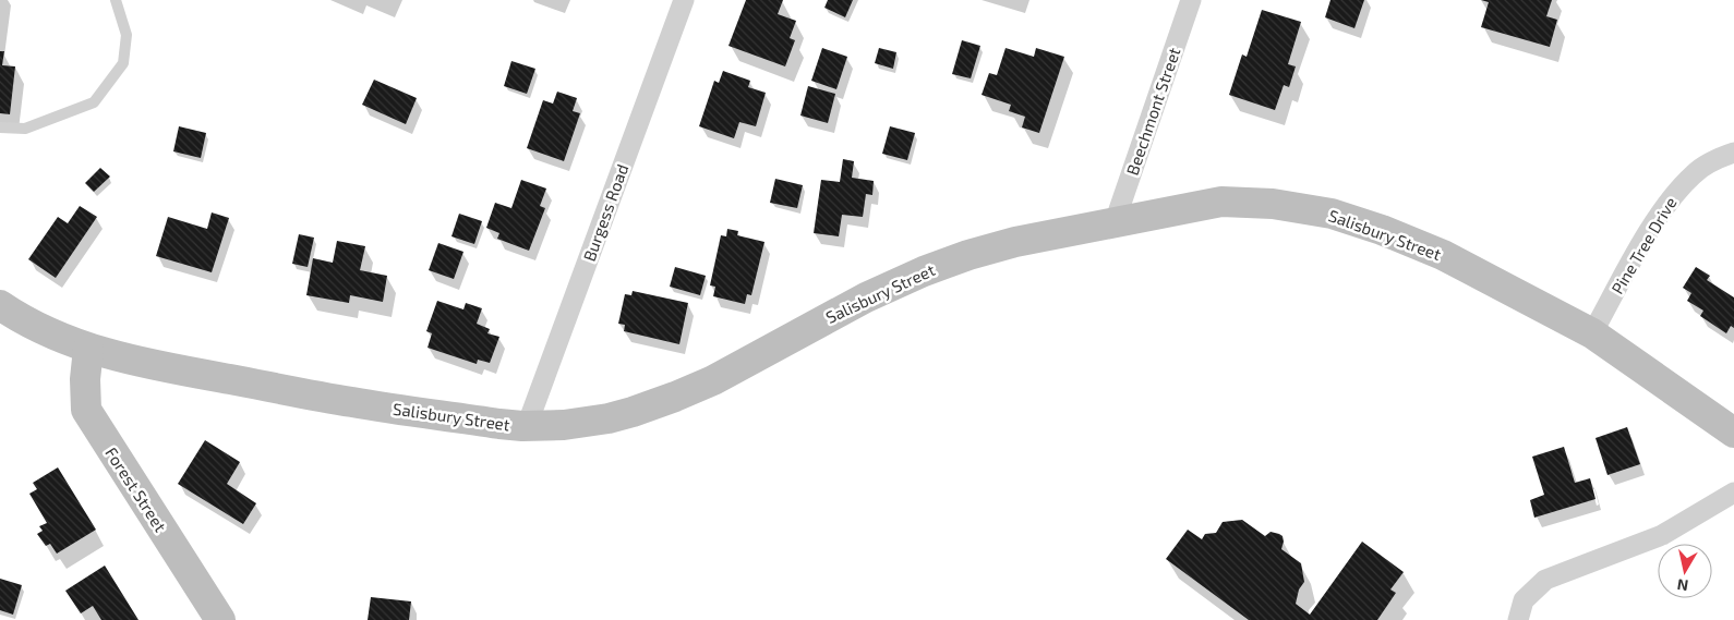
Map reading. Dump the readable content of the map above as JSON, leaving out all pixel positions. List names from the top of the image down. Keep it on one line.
{"streets":{"main road":["Salisbury Street","Forest Street"],"street":["Beechmont Street","Burgess Road","Pine Tree Drive"]},"crossings":[["Beechmont Street","Salisbury Street"],["Burgess Road","Salisbury Street"],["Salisbury Street","Pine Tree Drive"],["Salisbury Street","Forest Street"]],"north":"bottom"}
